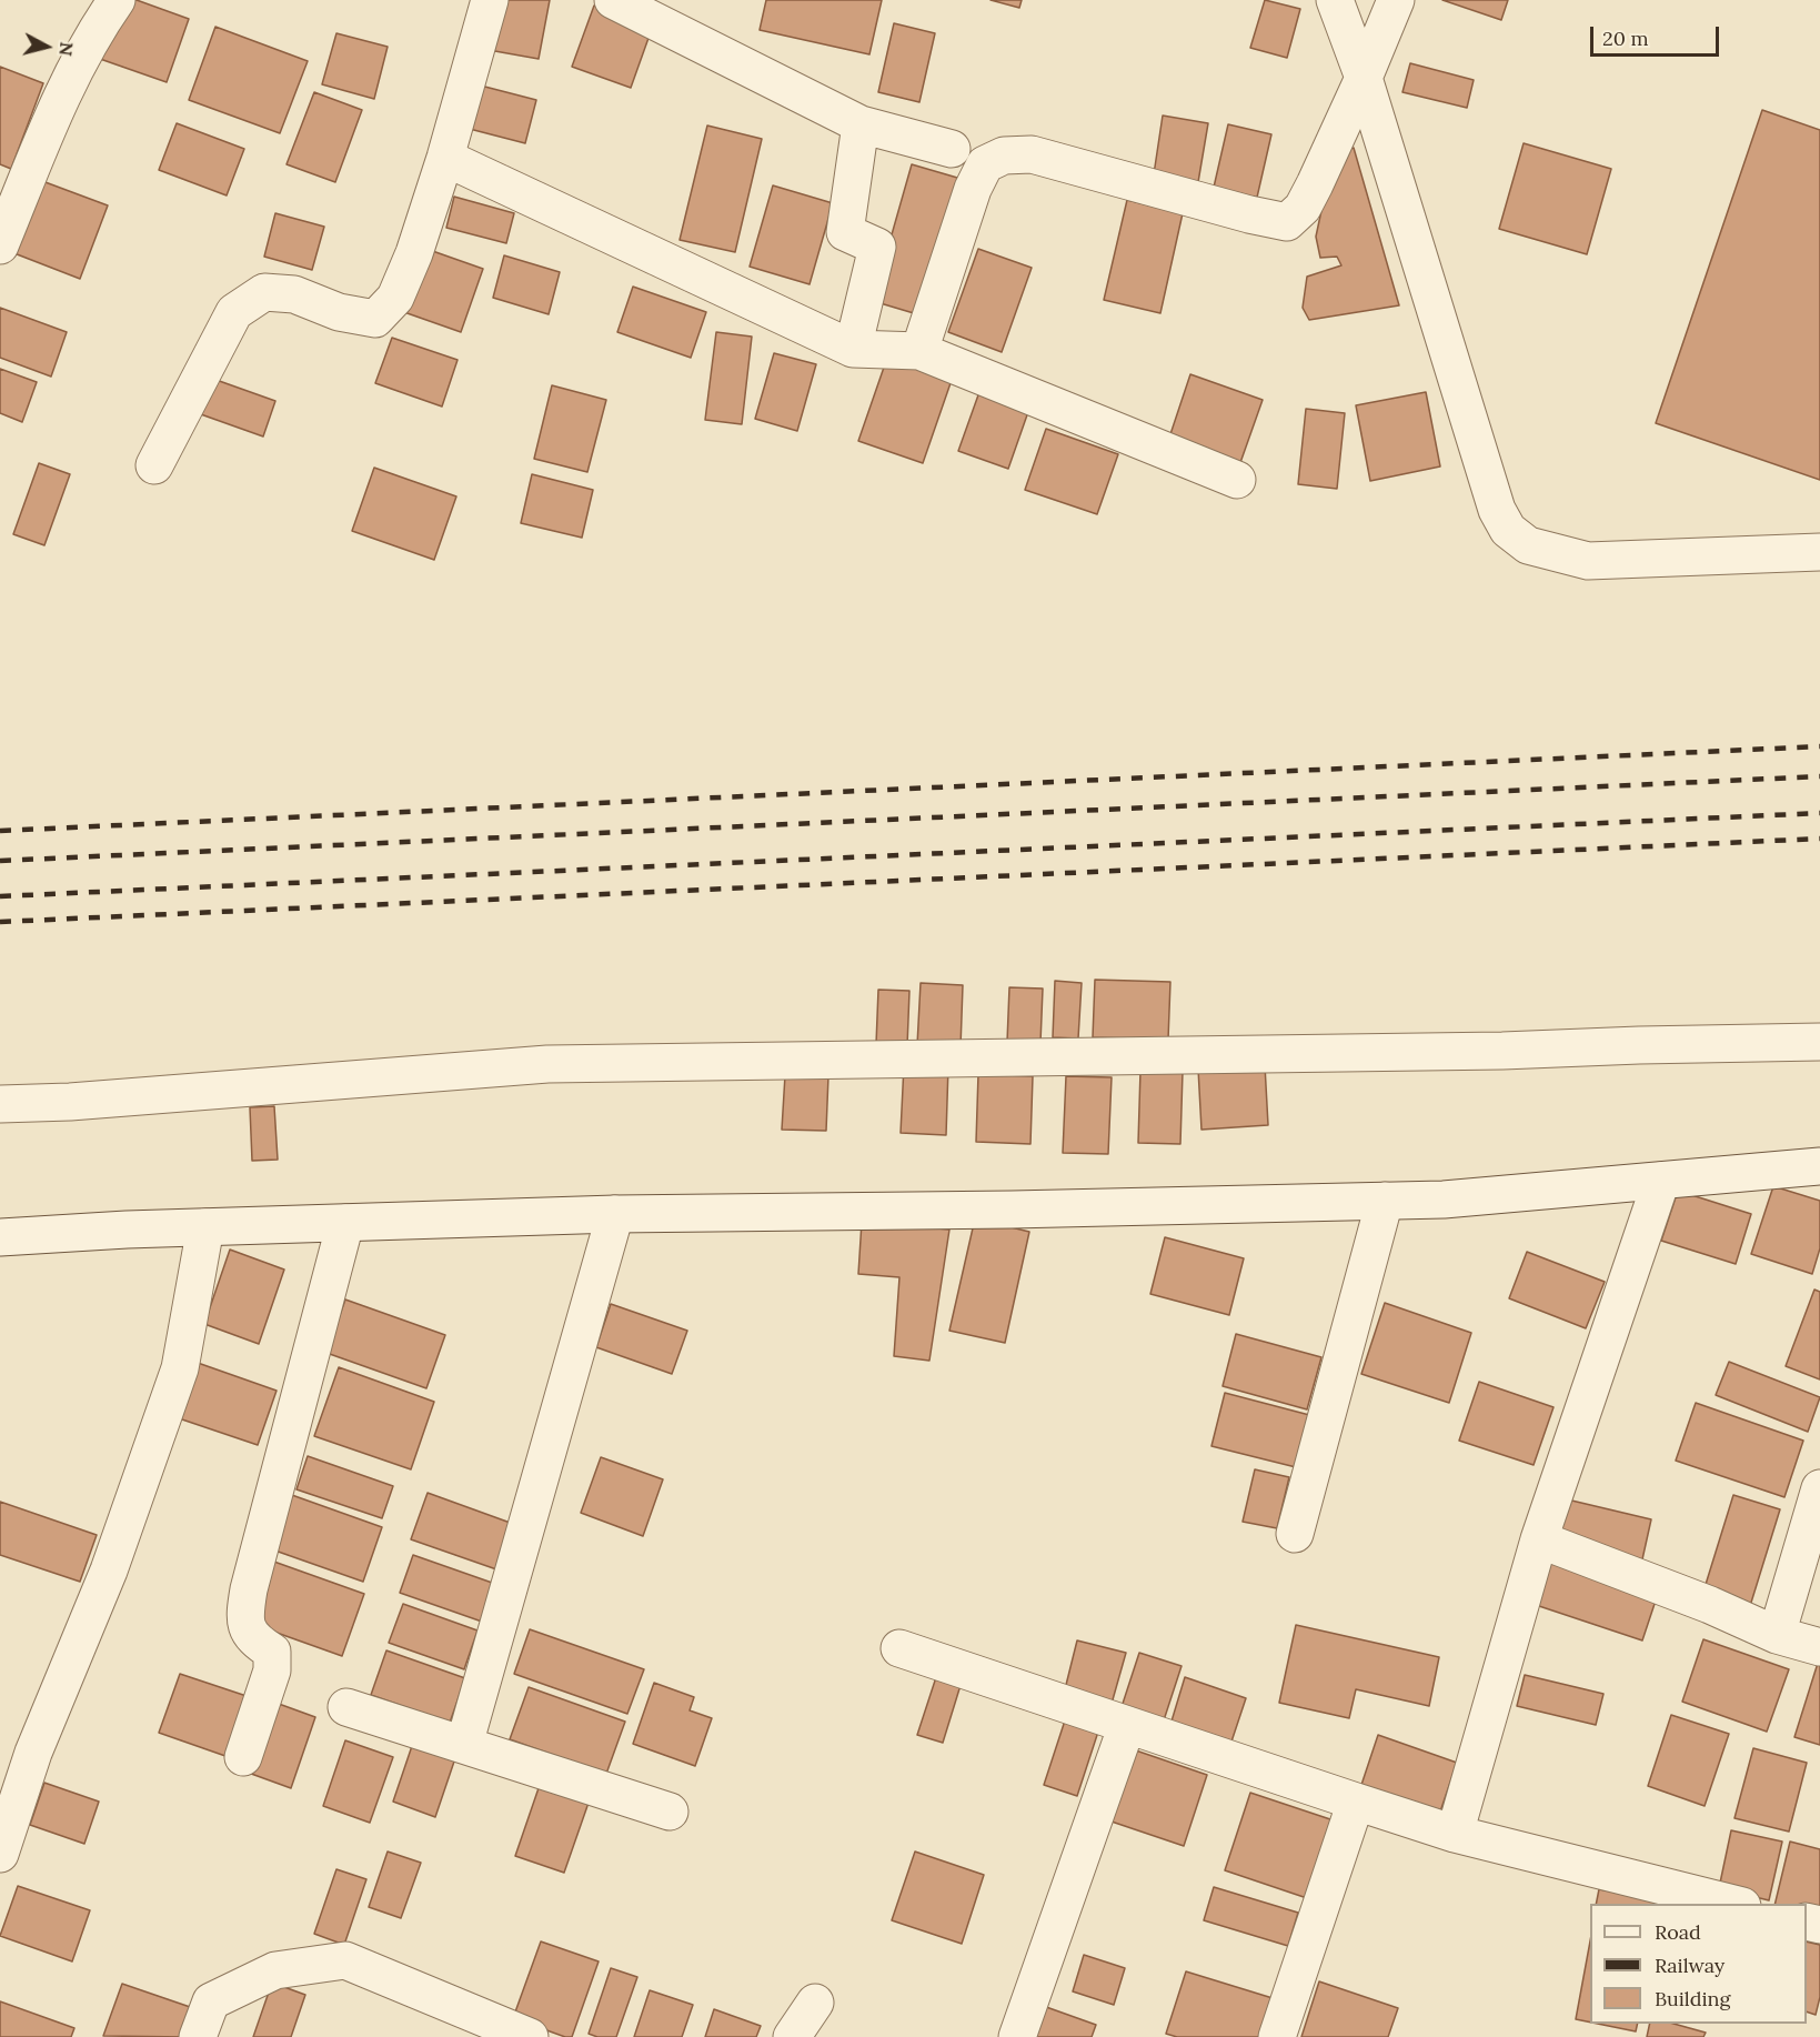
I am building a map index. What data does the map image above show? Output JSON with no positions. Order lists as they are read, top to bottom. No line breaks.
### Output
{"legend":["Road","Railway","Building"],"scale_bar":"20 m","north":"right"}
